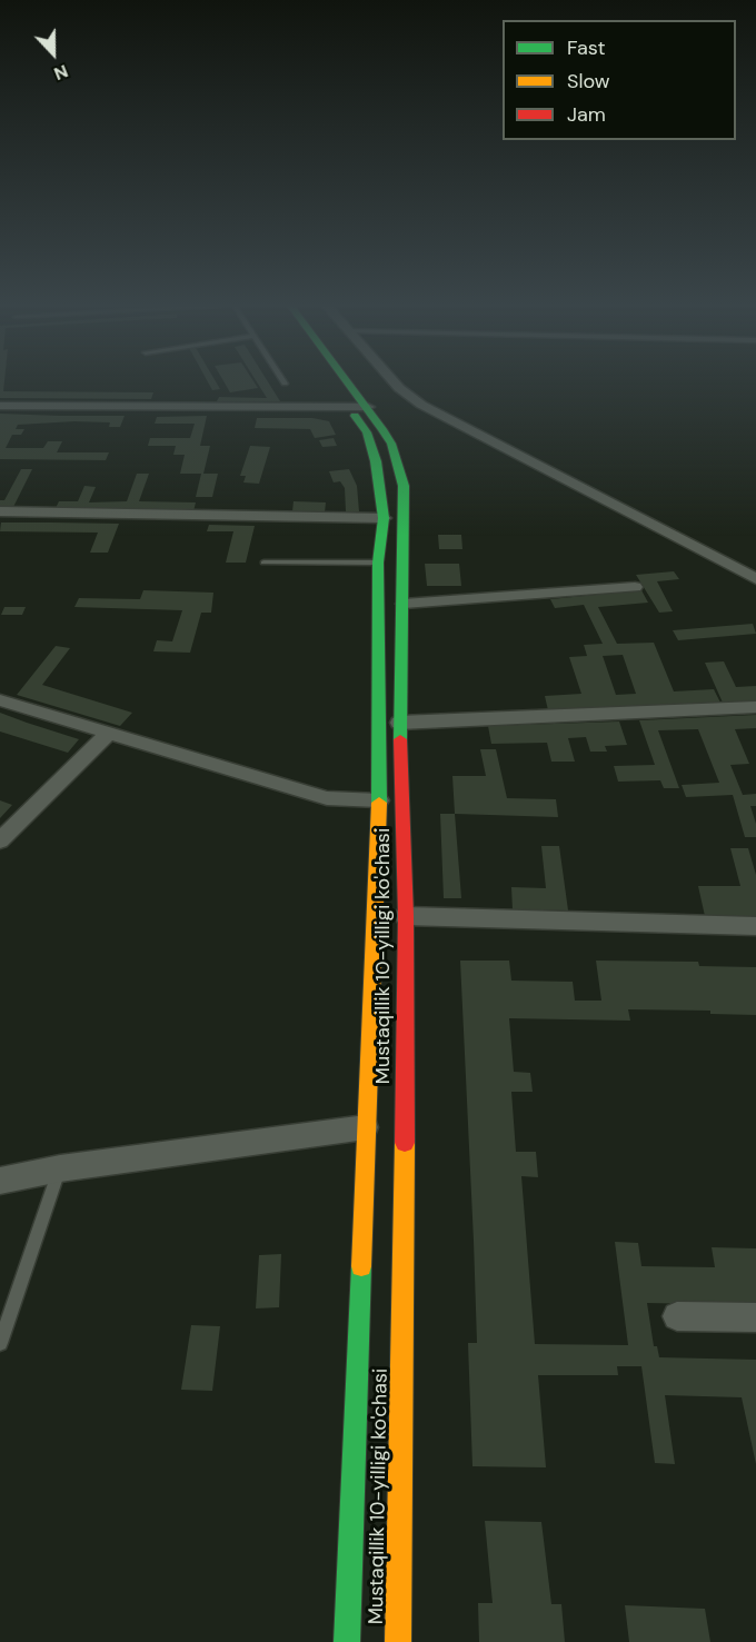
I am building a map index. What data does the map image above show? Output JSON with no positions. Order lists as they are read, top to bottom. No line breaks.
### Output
{"streets":{"main road":["Mustaqillik 10-yilligi ko'chasi"]},"legend":["Fast","Slow","Jam"],"north":"bottom"}
